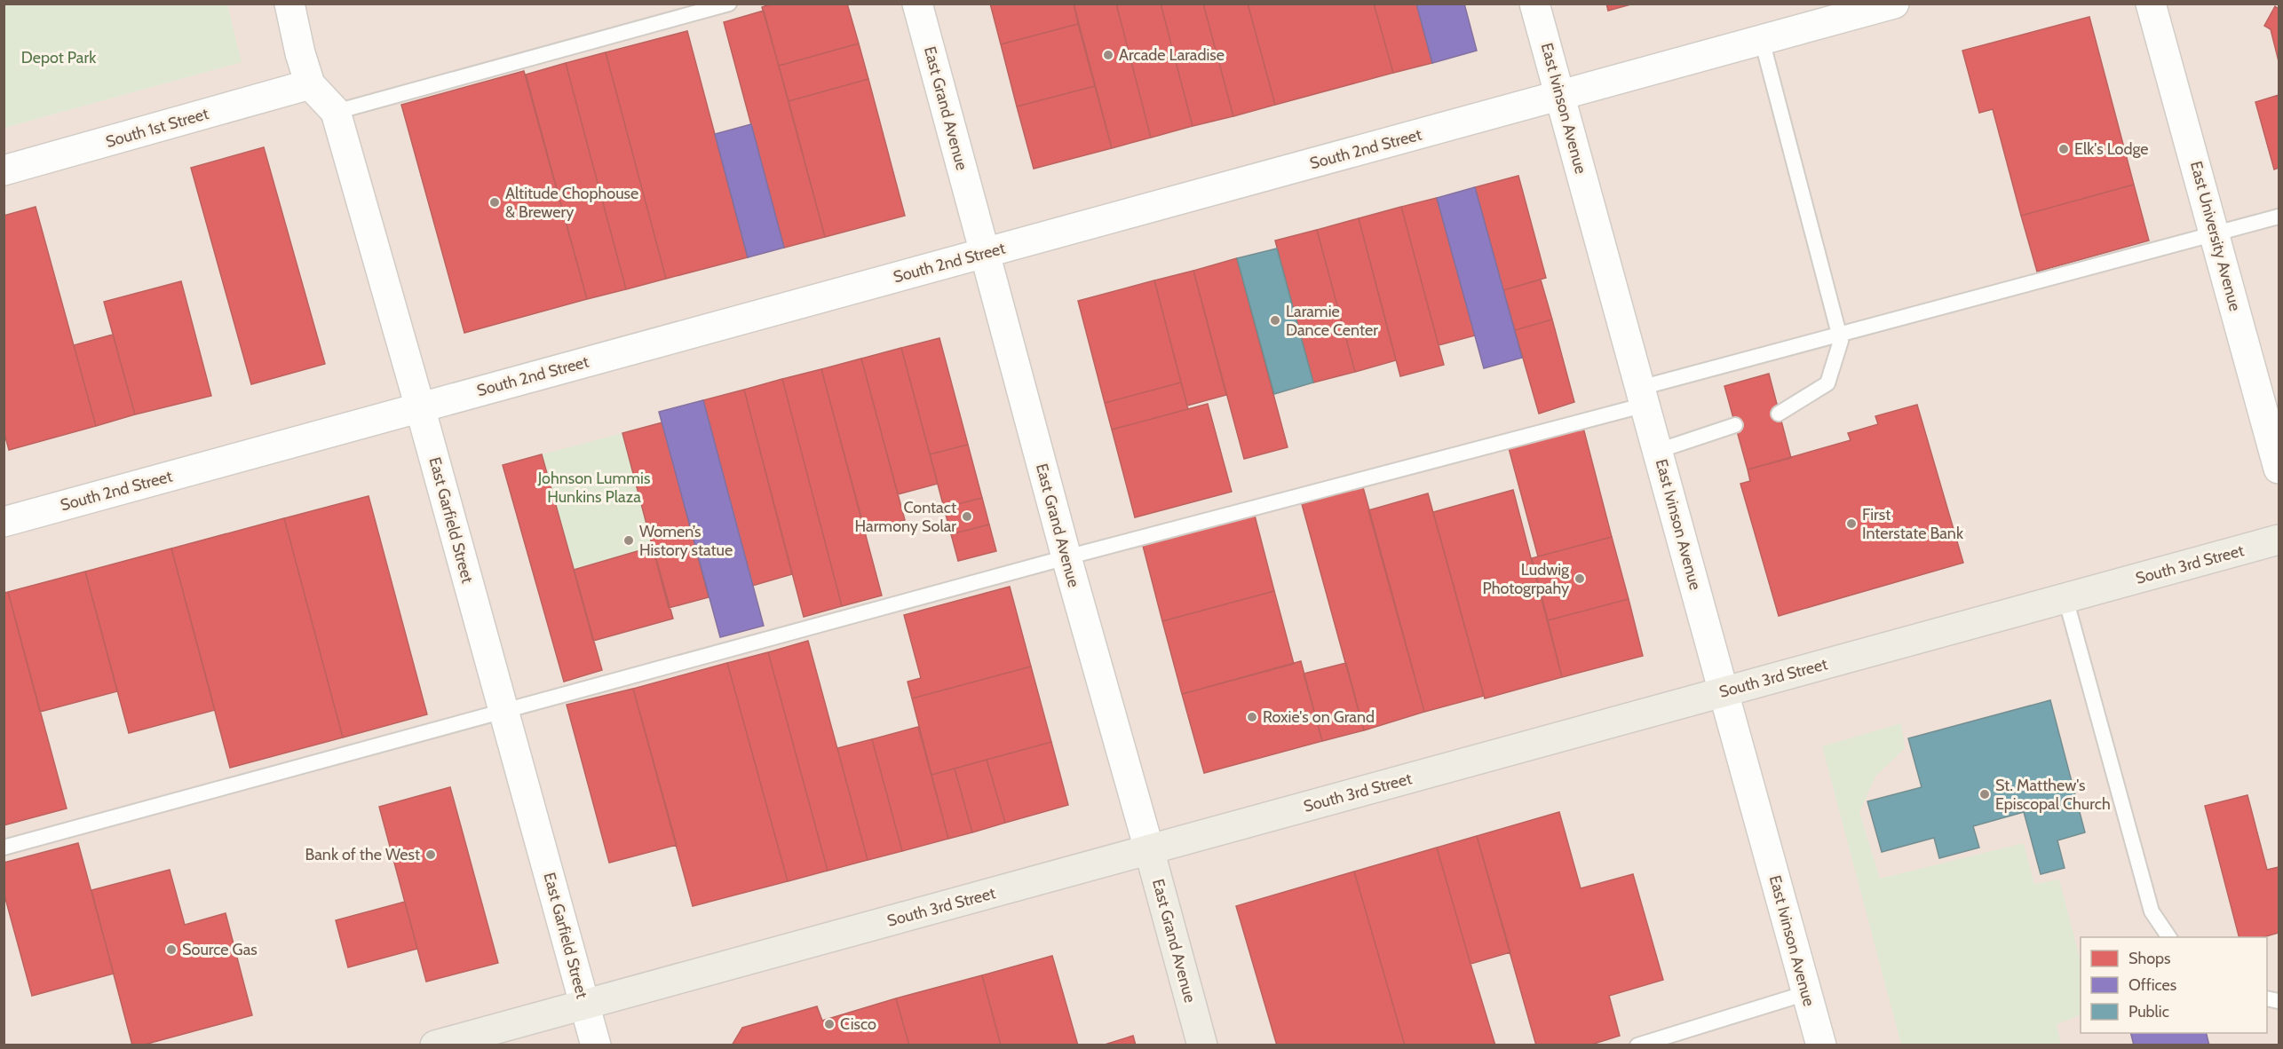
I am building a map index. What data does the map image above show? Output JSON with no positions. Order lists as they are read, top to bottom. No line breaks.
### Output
{"streets":{"main road":["East Grand Avenue","South 3rd Street"],"street":["East Ivinson Avenue","South 1st Street","South 2nd Street","East University Avenue","East Garfield Street"]},"crossings":[["East Grand Avenue","South 2nd Street"],["East Grand Avenue","South 3rd Street"],["East Ivinson Avenue","South 2nd Street"],["East Ivinson Avenue","South 3rd Street"],["South 1st Street","East Garfield Street"],["South 2nd Street","East Garfield Street"],["East Garfield Street","South 3rd Street"]],"parks":["Depot Park","Johnson Lummis Hunkins Plaza"],"places":["Arcade Laradise","Elk's Lodge","Altitude Chophouse & Brewery","Laramie Dance Center","Contact Harmony Solar","First Interstate Bank","Women’s History statue","Ludwig Photogrpahy","Roxie's on Grand","St. Matthew's Episcopal Church","Bank of the West","Source Gas","Cisco"],"legend":["Shops","Offices","Public"]}
